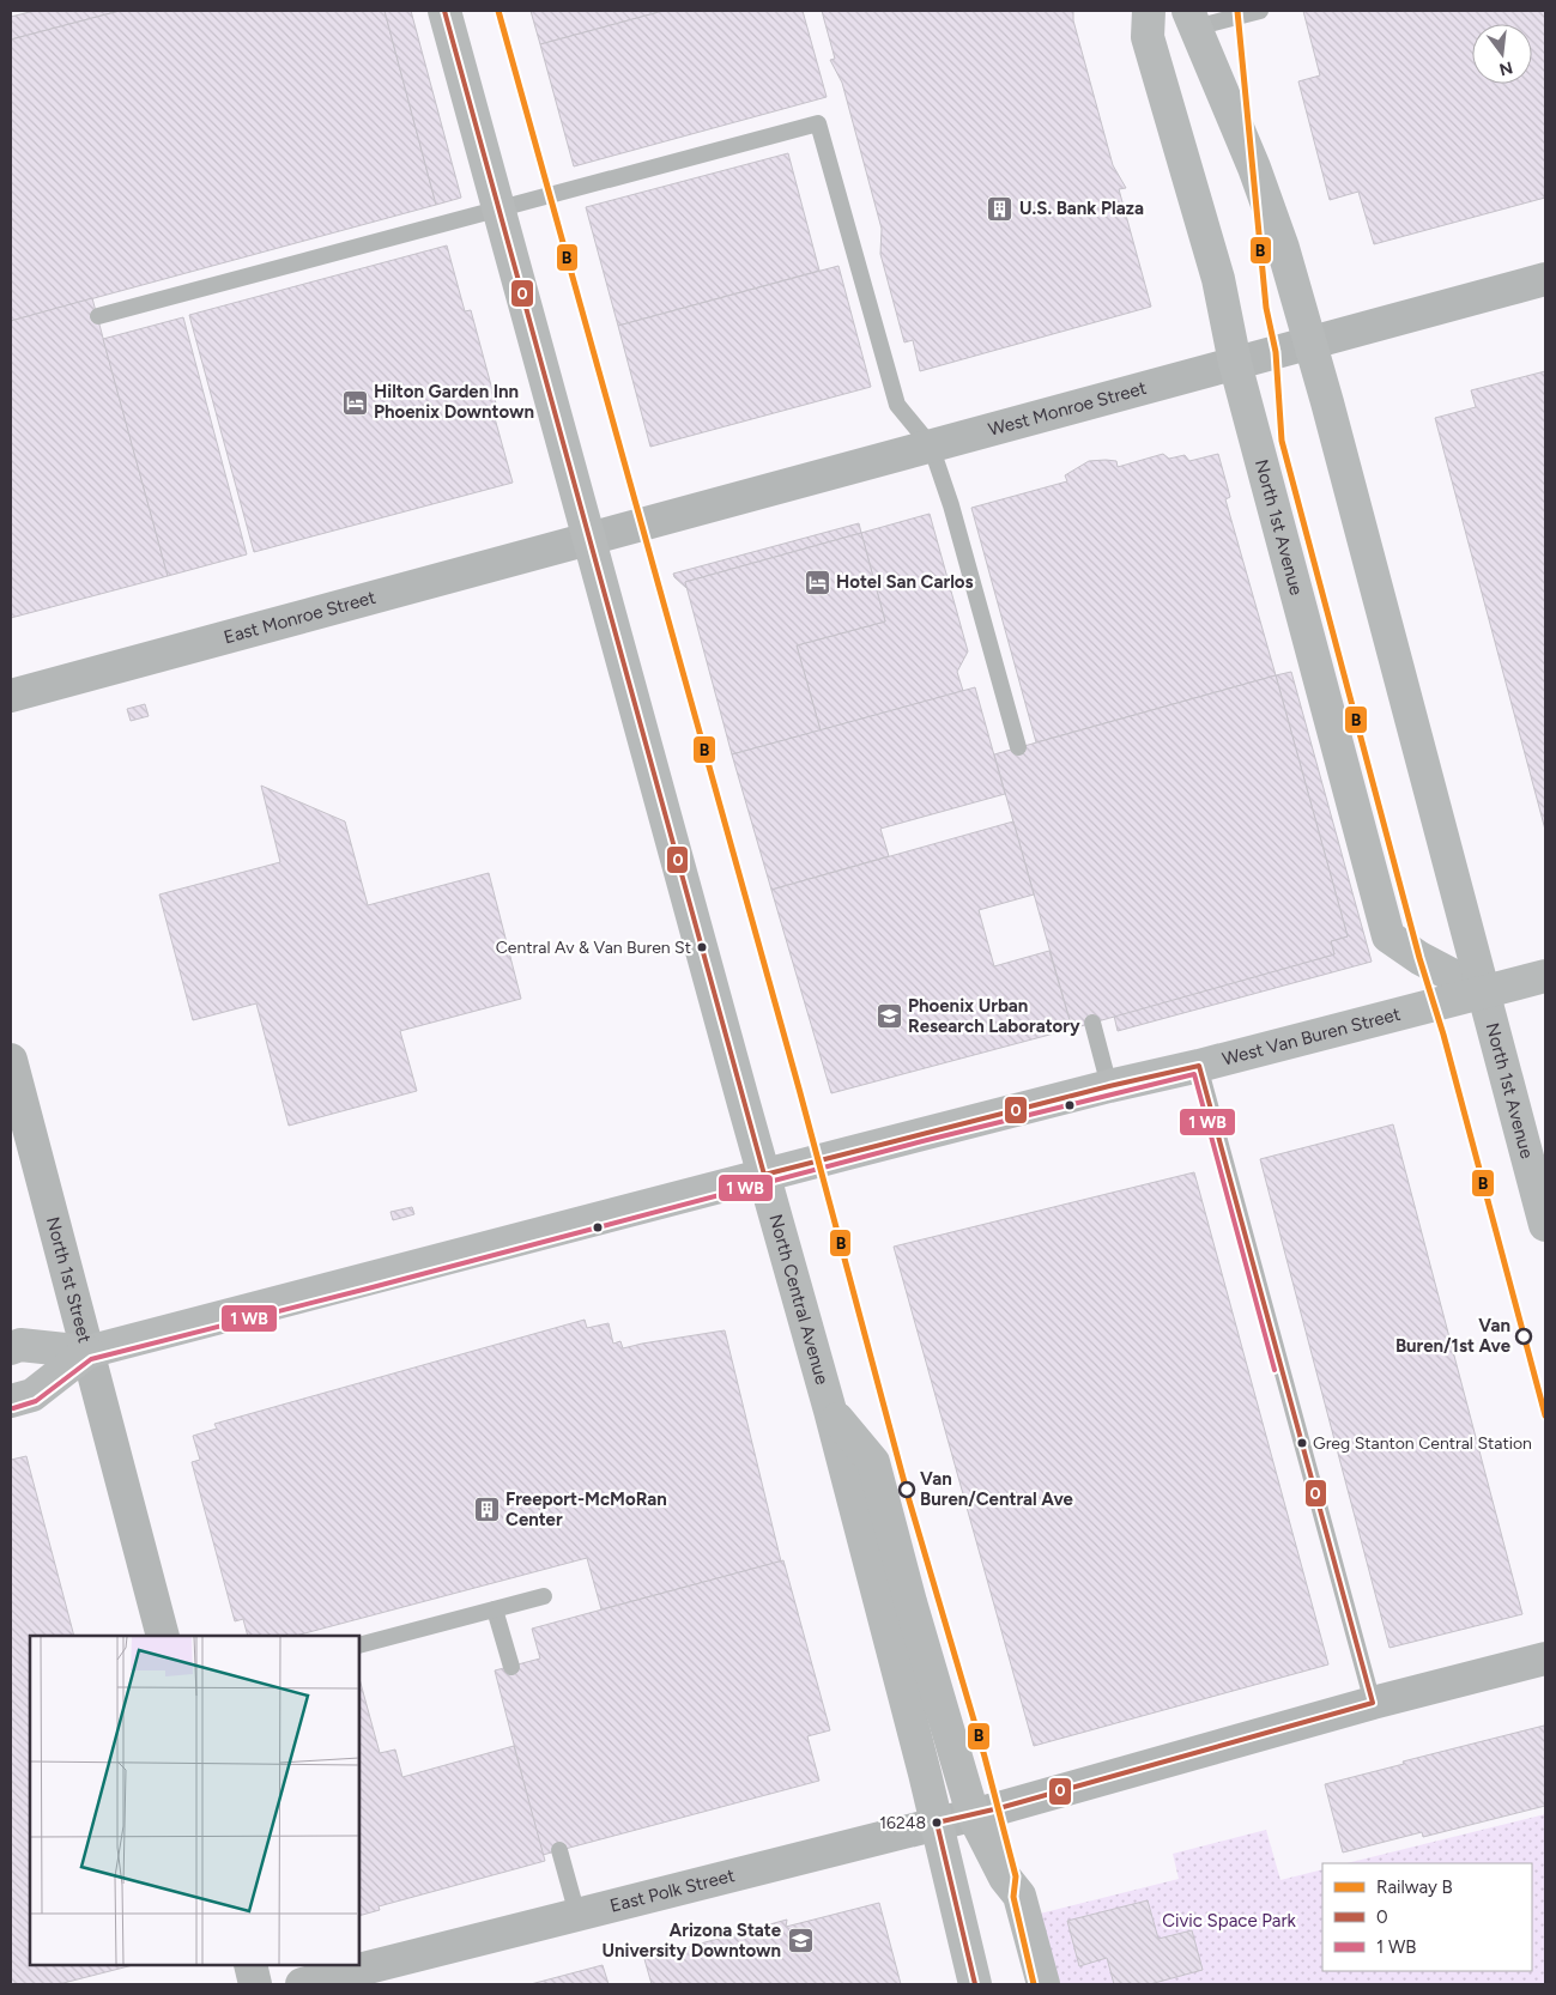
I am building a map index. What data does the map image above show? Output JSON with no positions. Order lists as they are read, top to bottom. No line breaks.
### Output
{"streets":{"main road":["North 1st Avenue","West Van Buren Street","North Central Avenue"],"street":["West Monroe Street","East Monroe Street","North 1st Street","East Polk Street"]},"crossings":[["West Monroe Street","North 1st Avenue"],["West Monroe Street","East Monroe Street"],["West Monroe Street","North Central Avenue"],["North 1st Avenue","West Van Buren Street"],["East Monroe Street","North Central Avenue"],["West Van Buren Street","North 1st Street"],["West Van Buren Street","North Central Avenue"],["North Central Avenue","East Polk Street"]],"parks":["Civic Space Park"],"places":{"building":["U.S. Bank Plaza","Freeport-McMoRan Center"],"hotel":["Hilton Garden Inn Phoenix Downtown","Hotel San Carlos"],"other":["Central Av & Van Buren St","Van Buren/1st Ave","Greg Stanton Central Station","Van Buren/Central Ave","16248"],"school or university":["Phoenix Urban Research Laboratory","Arizona State University Downtown"]},"lines":["rail line B","transit line 0"],"legend":["Railway B","0","1 WB"],"north":"bottom"}
